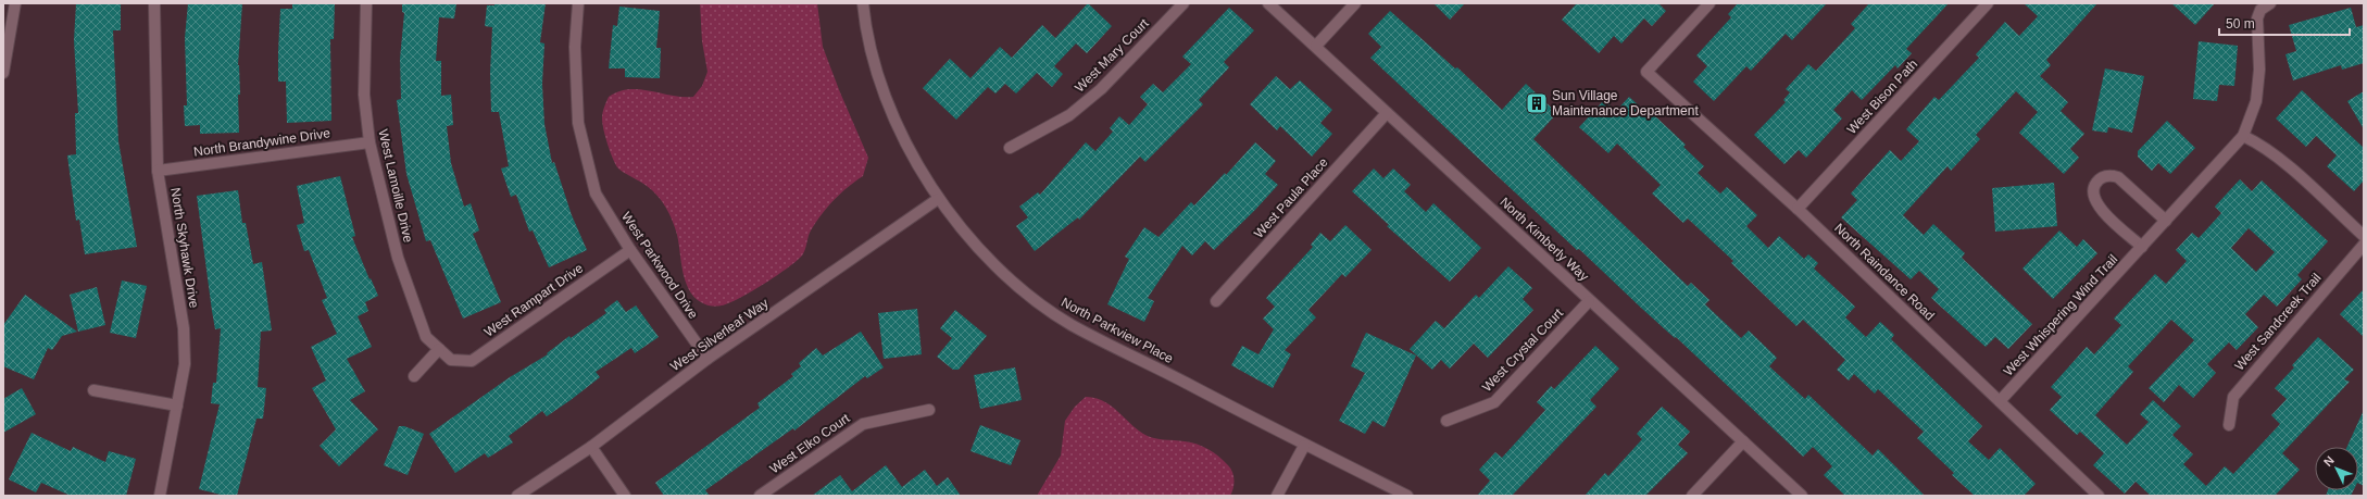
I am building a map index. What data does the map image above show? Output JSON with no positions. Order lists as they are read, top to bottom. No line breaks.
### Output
{"streets":{"street":["West Mary Court","West Bison Path","North Brandywine Drive","West Lamoille Drive","West Paula Place","North Kimberly Way","North Skyhawk Drive","West Parkwood Drive","North Raindance Road","West Rampart Drive","West Whispering Wind Trail","West Sandcreek Trail","North Parkview Place","West Silverleaf Way","West Crystal Court","West Elko Court"]},"crossings":[["West Bison Path","North Raindance Road"],["North Brandywine Drive","West Lamoille Drive"],["North Brandywine Drive","North Skyhawk Drive"],["West Lamoille Drive","West Rampart Drive"],["West Paula Place","North Kimberly Way"],["North Kimberly Way","West Crystal Court"],["West Parkwood Drive","West Rampart Drive"],["West Parkwood Drive","West Silverleaf Way"],["North Raindance Road","West Whispering Wind Trail"],["North Parkview Place","West Silverleaf Way"]],"places":{"building":["Sun Village Maintenance Department"]},"scale_bar":"50 m","north":"top left"}
